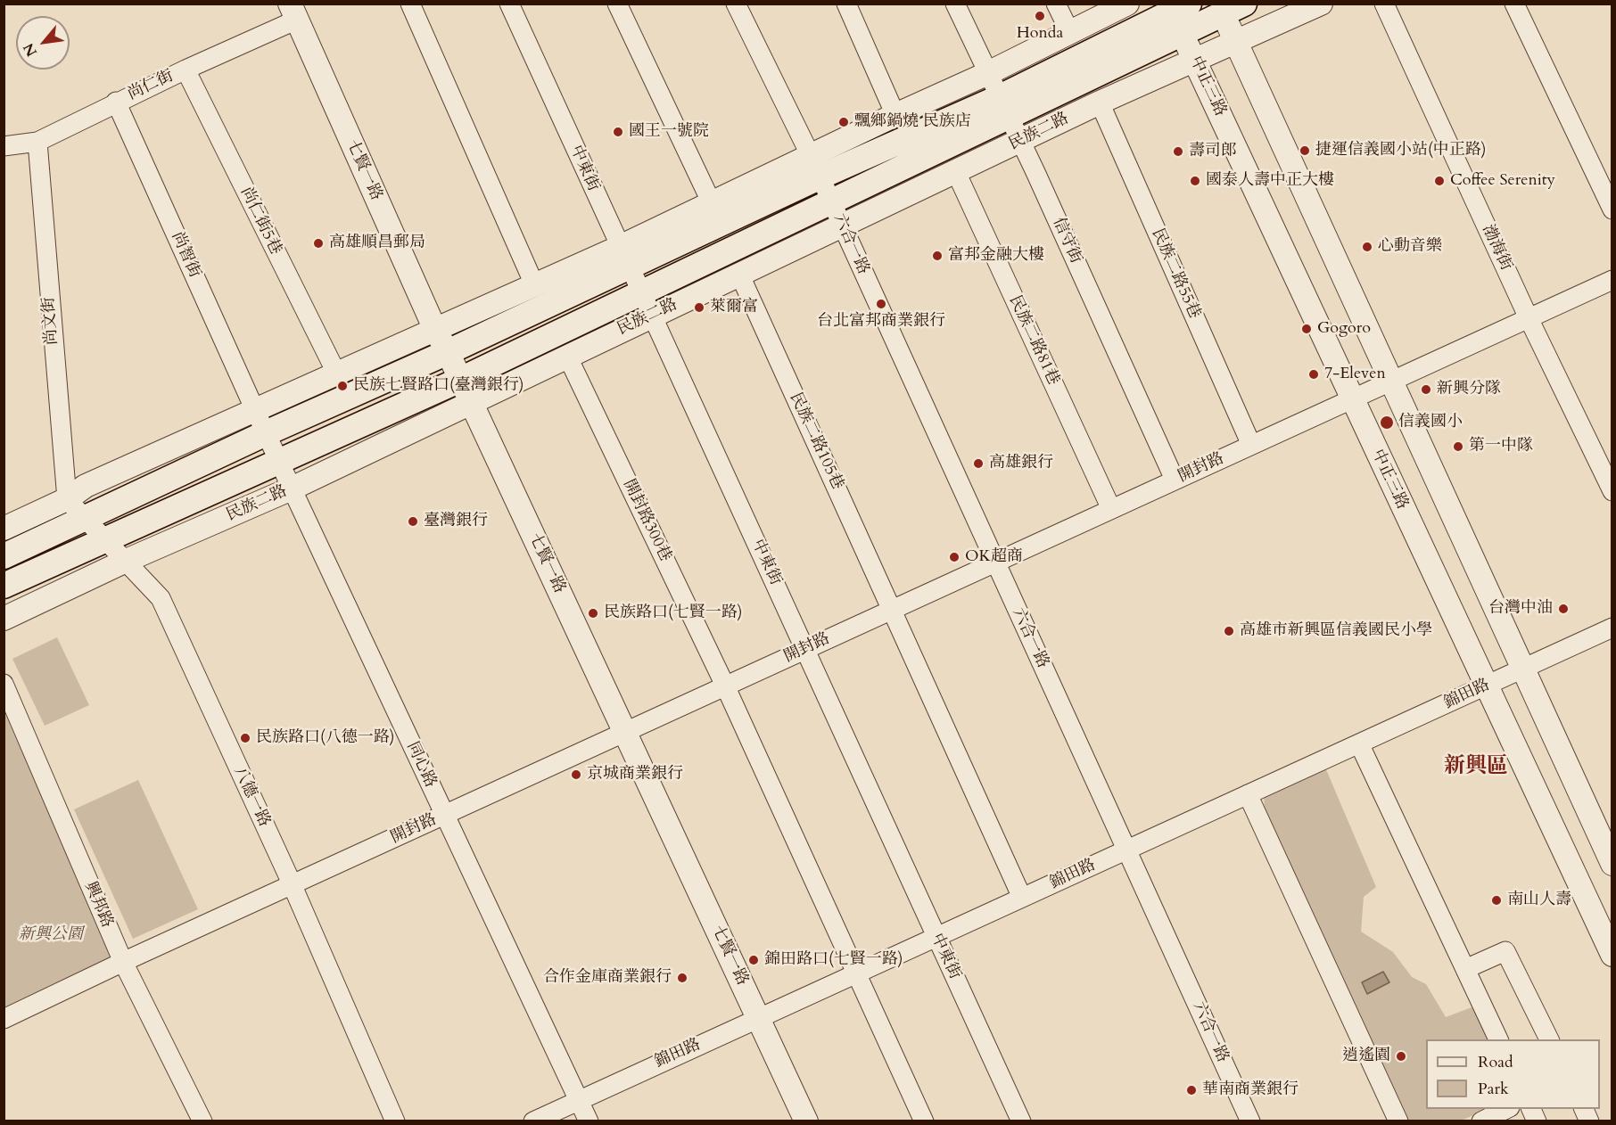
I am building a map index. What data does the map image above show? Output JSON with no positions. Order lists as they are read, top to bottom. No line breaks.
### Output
{"streets":{"main road":["民族二路"],"street":["尚仁街","中正三路","中東街","七賢一路","尚仁街5巷","信守街","六合一路","渤海街","尚智街","民族二路55巷","尚文街","民族二路81巷","民族二路105巷","開封路","開封路300巷","錦田路","同心路","八德一路","興邦路"]},"crossings":[["尚仁街","七賢一路"],["尚仁街","尚仁街5巷"],["尚仁街","尚智街"],["尚仁街","尚文街"],["中正三路","民族二路"],["中正三路","開封路"],["中正三路","錦田路"],["民族二路","中東街"],["民族二路","七賢一路"],["民族二路","尚仁街5巷"],["民族二路","信守街"],["民族二路","六合一路"],["民族二路","尚智街"],["民族二路","民族二路55巷"],["民族二路","尚文街"],["民族二路","民族二路81巷"],["民族二路","民族二路105巷"],["民族二路","開封路300巷"],["民族二路","同心路"],["民族二路","八德一路"],["中東街","開封路"],["中東街","錦田路"],["七賢一路","開封路"],["七賢一路","錦田路"],["信守街","開封路"],["六合一路","開封路"],["六合一路","錦田路"],["渤海街","開封路"],["尚智街","同心路"],["民族二路55巷","開封路"],["尚文街","八德一路"],["民族二路81巷","開封路"],["民族二路105巷","開封路"],["民族二路105巷","錦田路"],["開封路","開封路300巷"],["開封路","同心路"],["開封路","八德一路"],["開封路","興邦路"],["開封路300巷","錦田路"],["錦田路","同心路"]],"districts":["新興區"],"parks":["新興公園"],"places":["Honda","飄鄉鍋燒 民族店","國王一號院","捷運信義國小站(中正路)","壽司郎","國泰人壽中正大樓","Coffee Serenity","高雄順昌郵局","心動音樂","富邦金融大樓","台北富邦商業銀行","萊爾富","Gogoro","7-Eleven","民族七賢路口(臺灣銀行)","新興分隊","信義國小","第一中隊","高雄銀行","臺灣銀行","OK超商","台灣中油","民族路口(七賢一路)","高雄市新興區信義國民小學","民族路口(八德一路)","京城商業銀行","南山人壽","錦田路口(七賢一路)","合作金庫商業銀行","逍遙園","華南商業銀行"],"legend":["Road","Park"],"north":"bottom left"}
